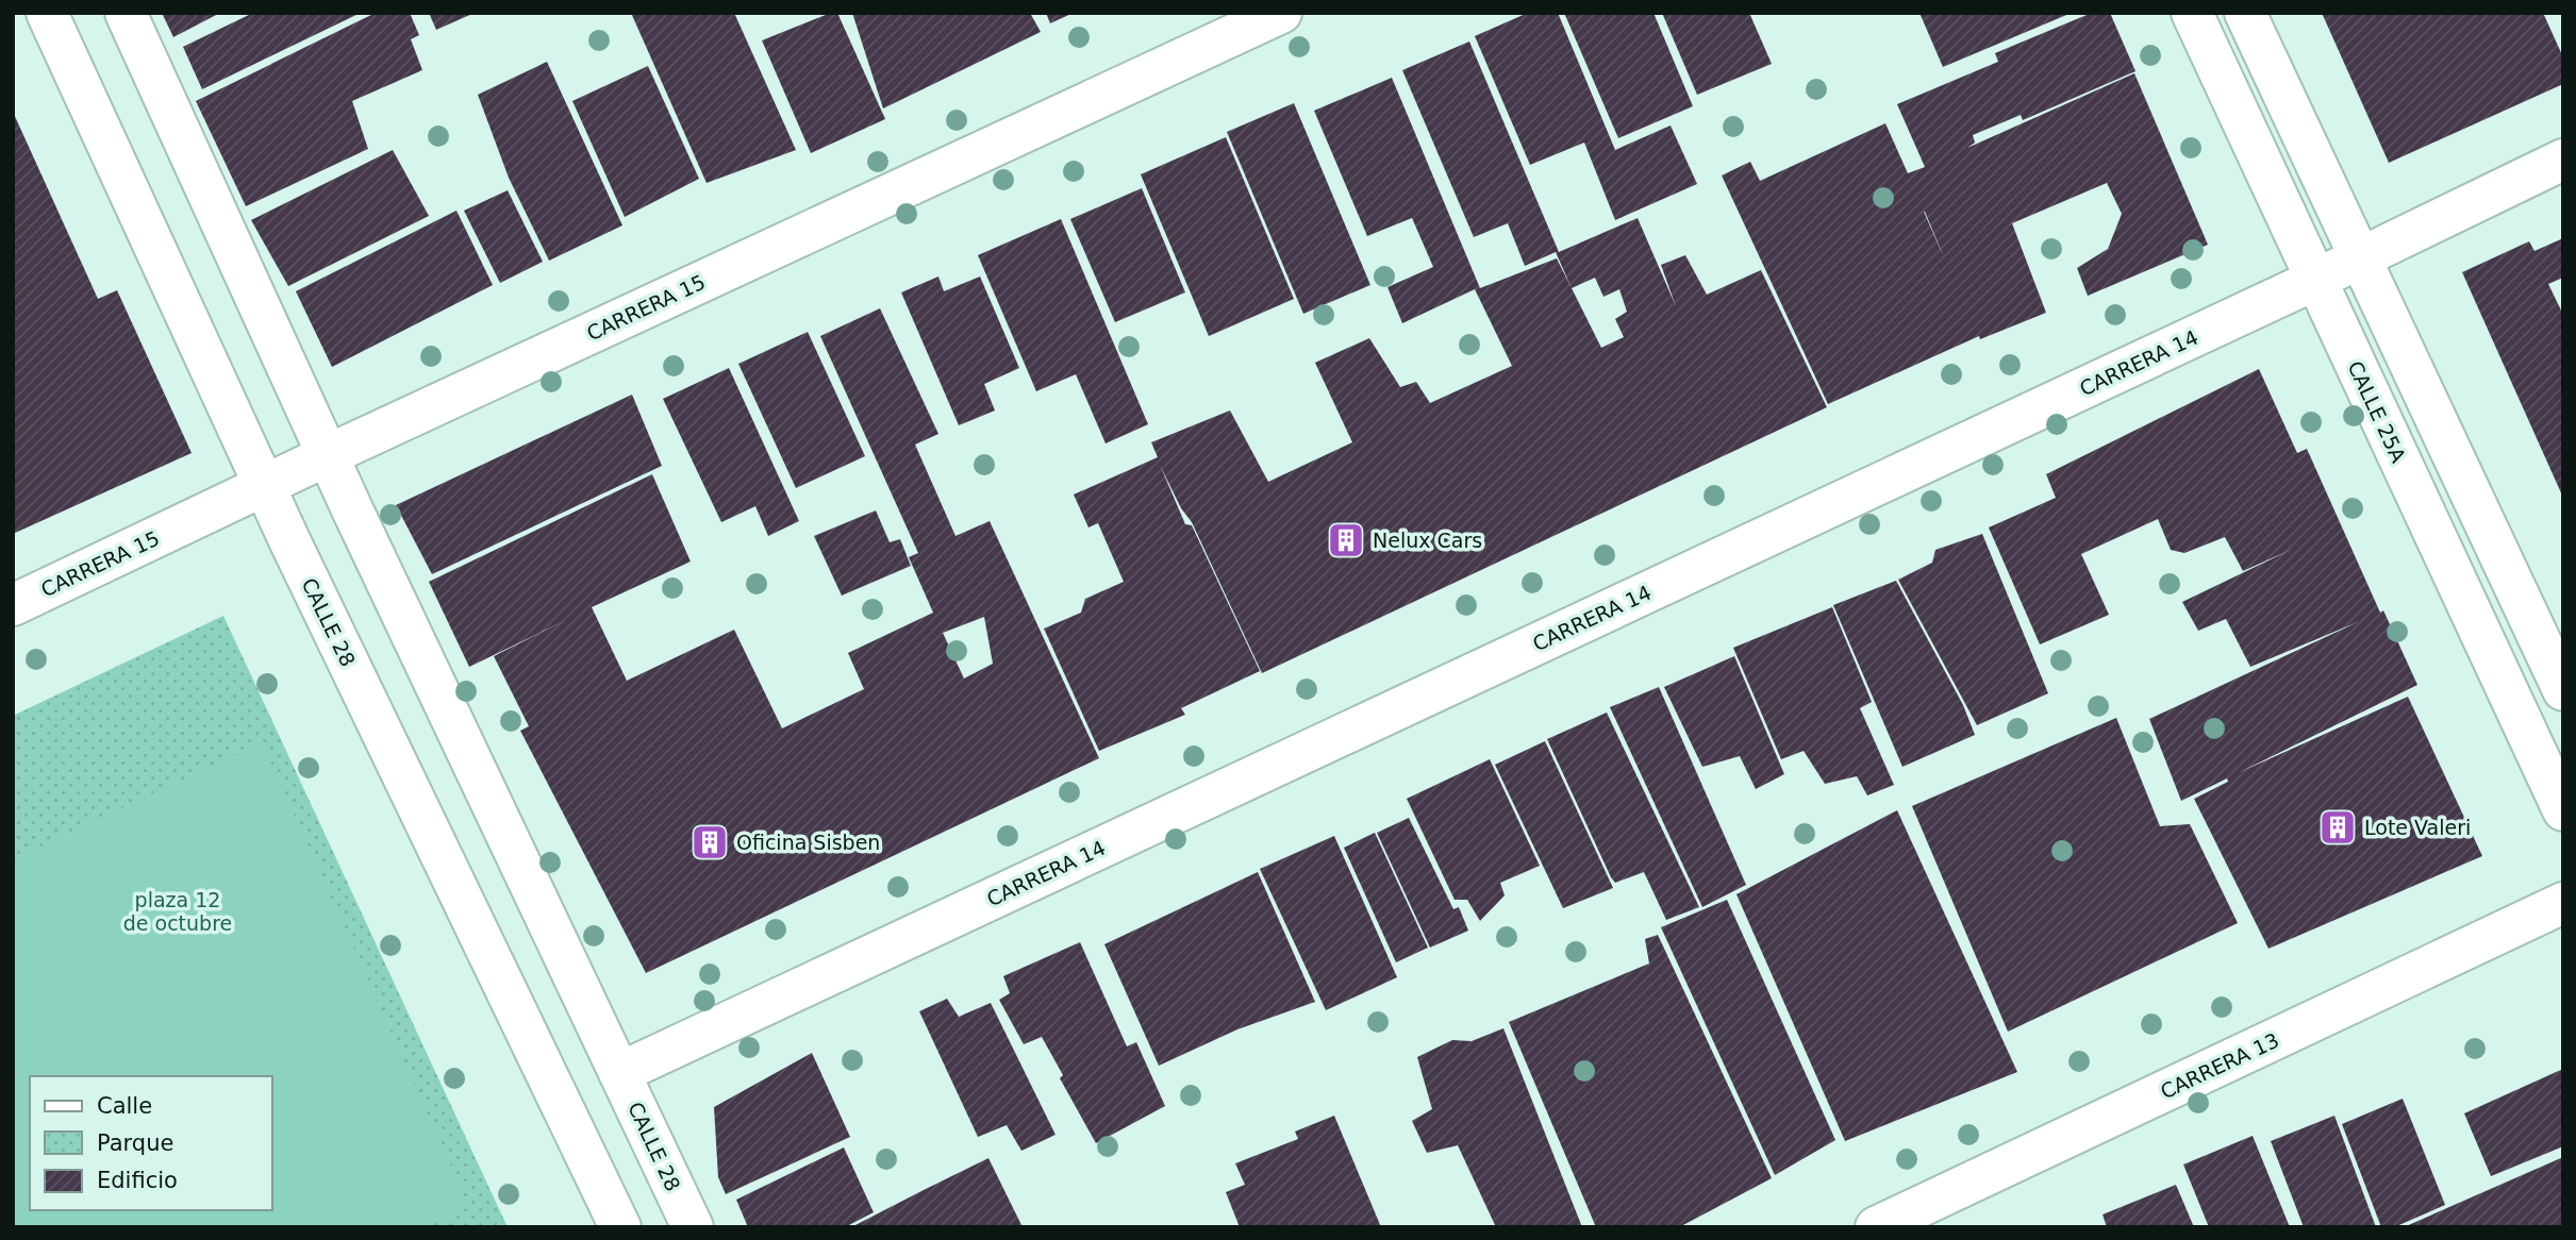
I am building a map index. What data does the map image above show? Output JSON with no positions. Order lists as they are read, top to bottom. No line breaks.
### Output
{"streets":{"street":["CARRERA 15","CARRERA 14","CALLE 25A","CALLE 28","CARRERA 13"]},"crossings":[["CARRERA 15","CALLE 28"],["CARRERA 14","CALLE 25A"],["CARRERA 14","CALLE 28"]],"parks":["plaza 12 de octubre"],"places":{"building":["Nelux Cars","Lote Valeri","Oficina Sisben"]},"legend":["Calle","Parque","Edificio"]}
